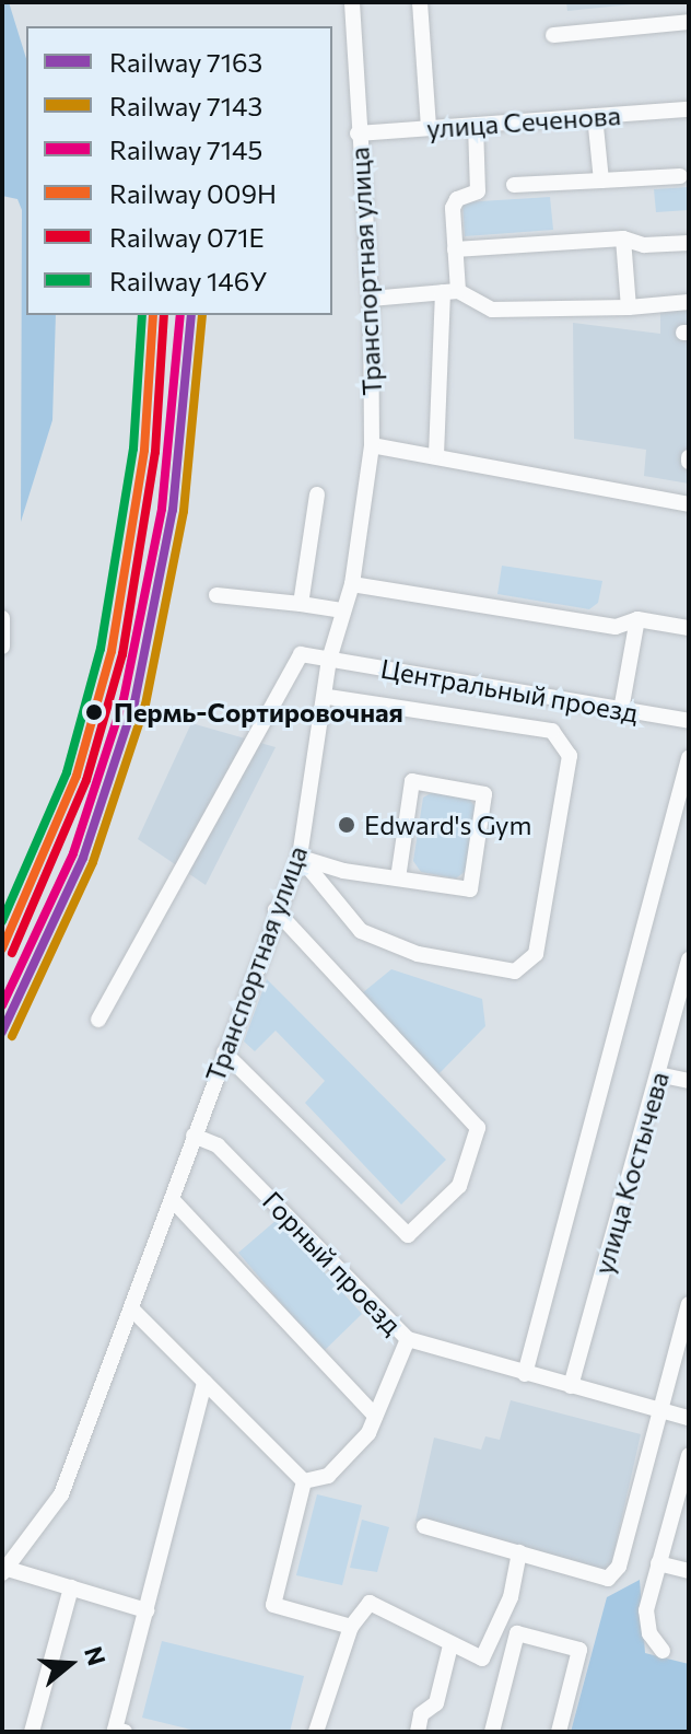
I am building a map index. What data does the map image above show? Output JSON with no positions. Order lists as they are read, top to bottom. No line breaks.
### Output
{"streets":{"street":["улица Сеченова","Транспортная улица","Центральный проезд","улица Костычева","Горный проезд"]},"crossings":[["улица Сеченова","Транспортная улица"],["Транспортная улица","Центральный проезд"],["Транспортная улица","Горный проезд"],["улица Костычева","Горный проезд"]],"places":["Пермь-Сортировочная","Edward's Gym"],"lines":["rail line 7163","rail line 7143","rail line 7145","rail line 009Н","rail line 071Е","rail line 146У"],"legend":["Railway 7163","Railway 7143","Railway 7145","Railway 009Н","Railway 071Е","Railway 146У"],"north":"right"}
